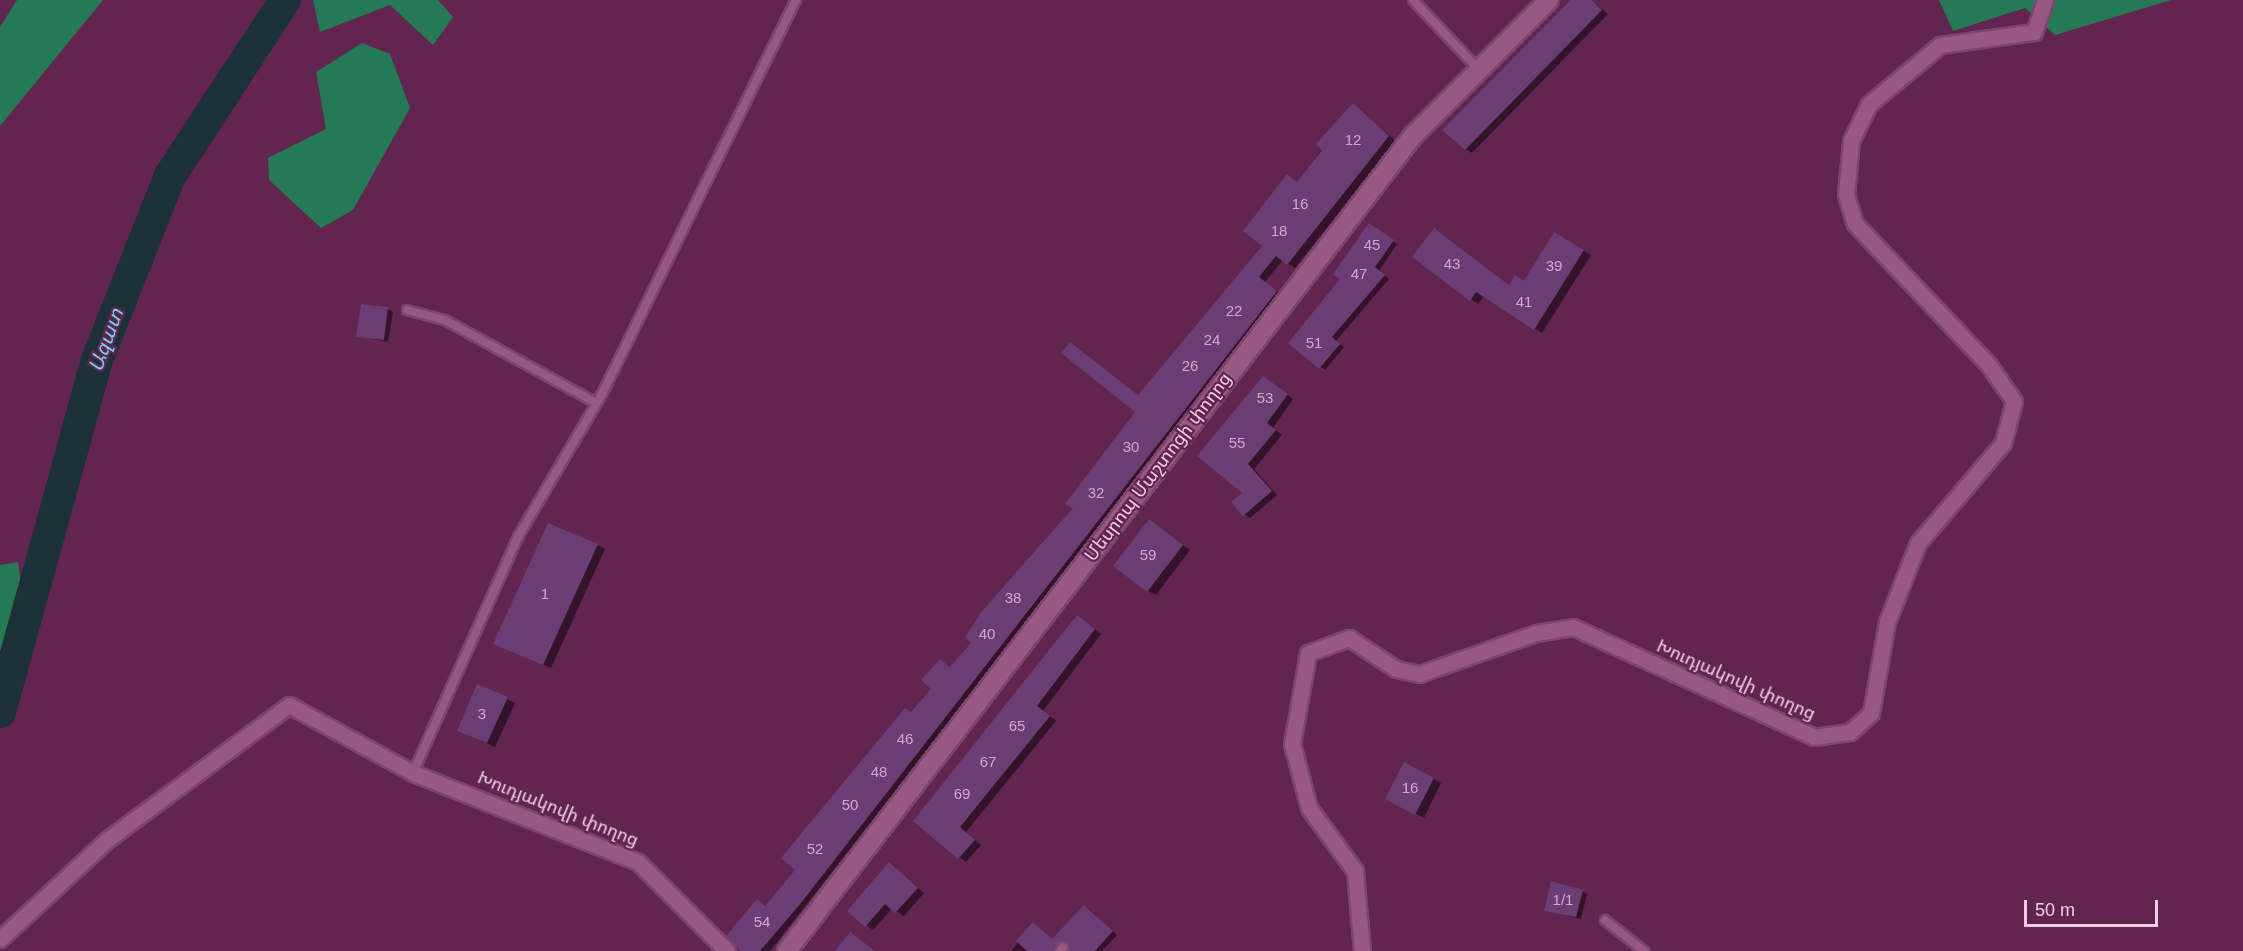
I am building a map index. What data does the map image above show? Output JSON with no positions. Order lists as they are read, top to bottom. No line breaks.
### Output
{"streets":{"street":["Մեսրոպ Մաշտոցի փողոց","Խուդյակովի փողոց"]},"water":["Ազատ"],"house_numbers":["12","16","18","45","43","39","47","41","22","24","51","26","53","55","30","32","59","1","38","40","3","65","46","67","48","16","69","50","52","1/1","54"],"scale_bar":"50 m"}
